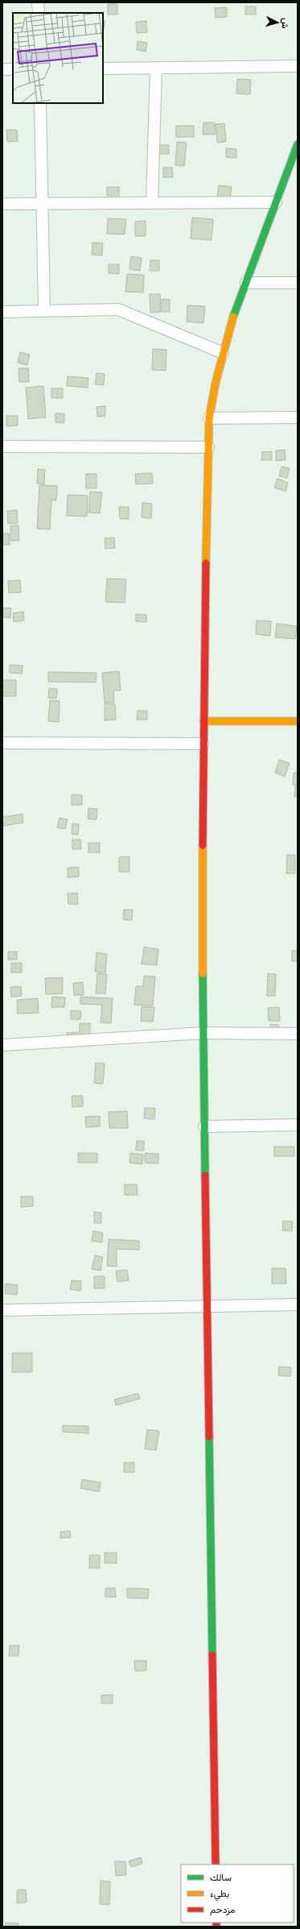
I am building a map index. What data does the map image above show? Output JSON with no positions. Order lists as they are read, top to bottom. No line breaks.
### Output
{"legend":["سالك","بطيء","مزدحم"],"north":"right"}
